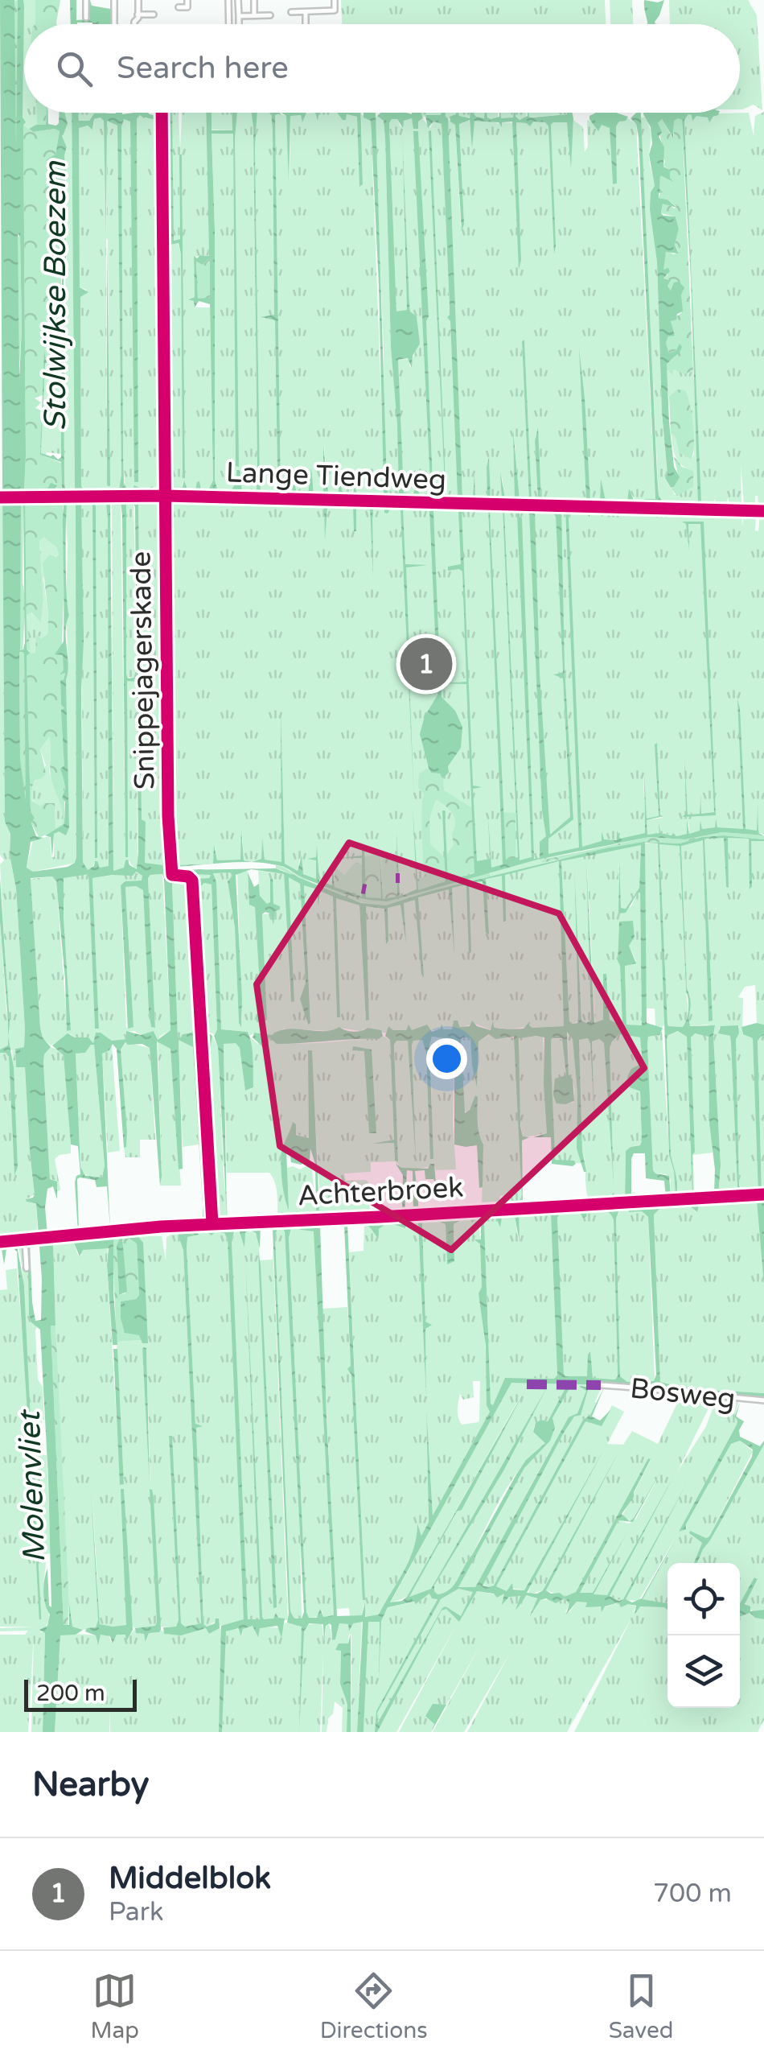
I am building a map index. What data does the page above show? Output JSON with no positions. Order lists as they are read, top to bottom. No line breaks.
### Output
{"streets":{"street":["Lange Tiendweg","Achterbroek","Bosweg"],"cycle path":["Snippejagerskade"]},"water":["Stolwijkse Boezem","Molenvliet"],"scale_bar":"200 m","page":{"search":"Search here","pins":"1","scale":"200 m","heading":"Nearby","list":[{"mark":"1","name":"Middelblok","note":"Park","value":"700 m"}],"nav":["Map","Directions","Saved"]}}
